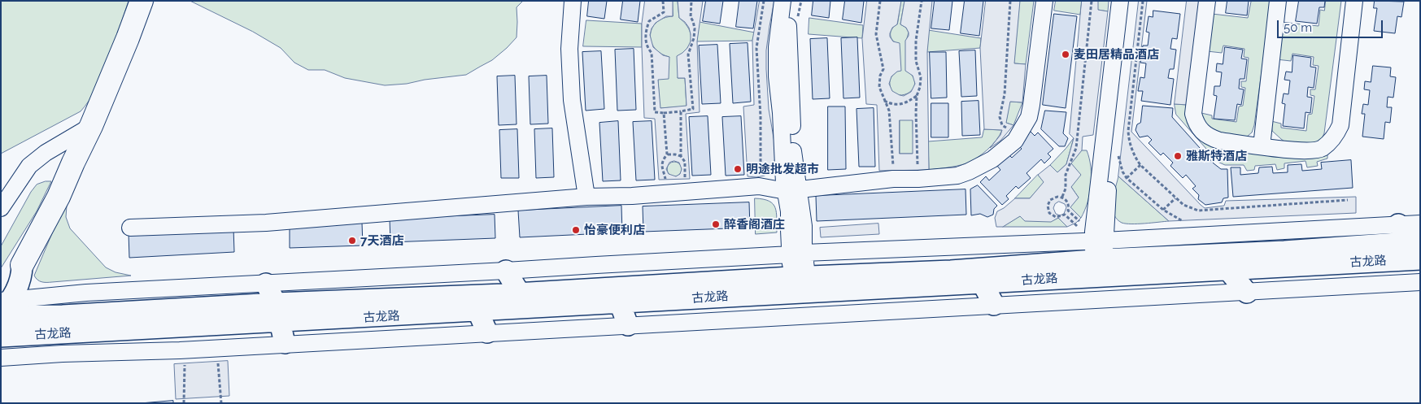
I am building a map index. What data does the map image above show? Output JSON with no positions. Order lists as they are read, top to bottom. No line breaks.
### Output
{"streets":{"main road":["古龙路"]},"places":["麦田居精品酒店","雅斯特酒店","明途批发超市","醉香阁酒庄","怡豪便利店","7天酒店"],"scale_bar":"50 m"}
